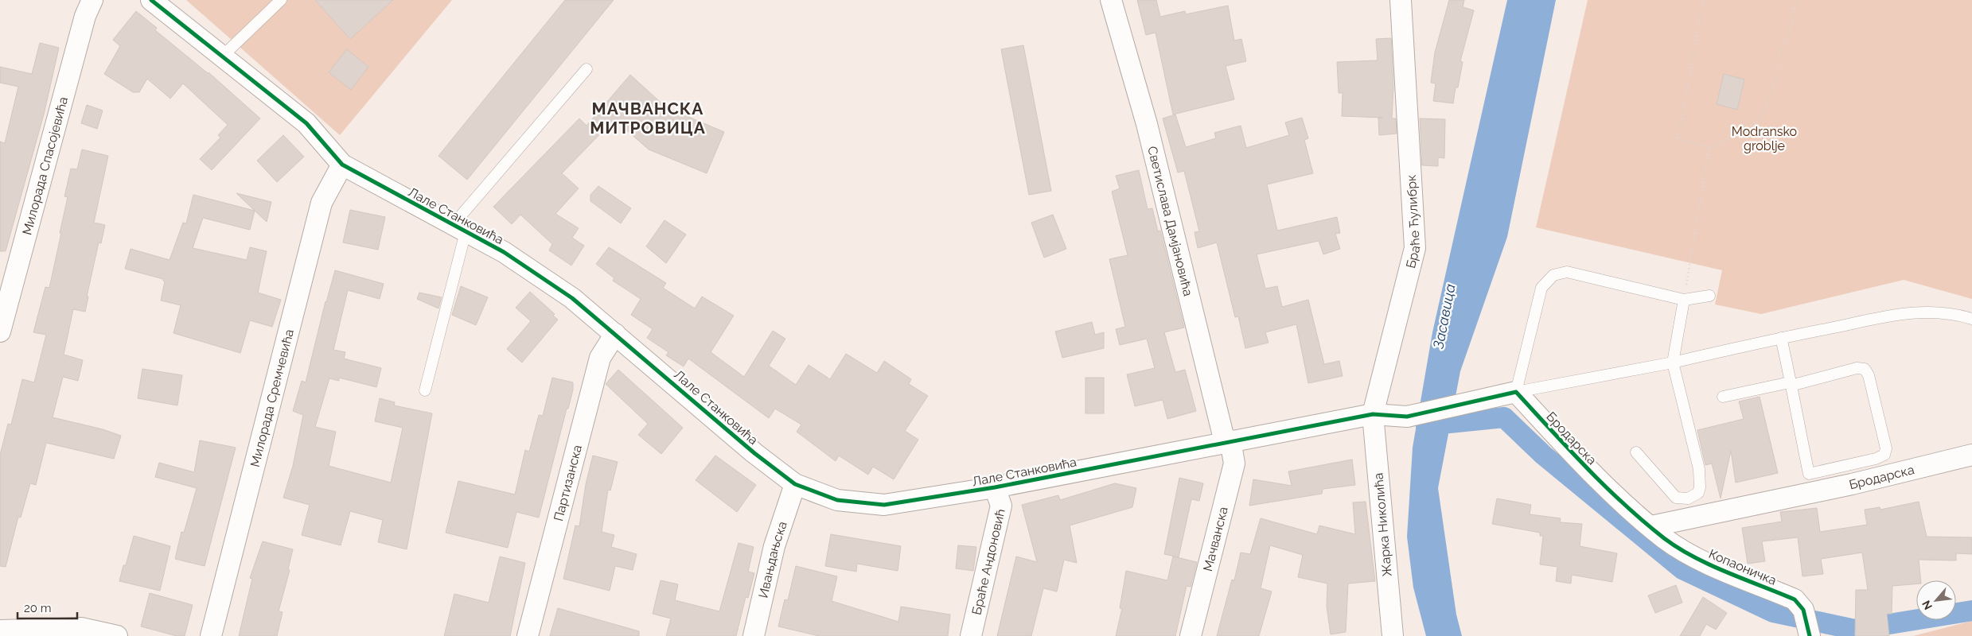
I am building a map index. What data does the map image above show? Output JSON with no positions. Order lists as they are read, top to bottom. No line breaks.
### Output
{"streets":{"street":["Милорада Спасојевића","Лале Станковића","Светислава Дамјановића","Браће Ћулибрк","Милорада Сремчевића","Бродарска","Партизанска","Жарка Николића","Мачванска","Ивањдањска","Браће Андоновић","Копаоничка"]},"crossings":[["Лале Станковића","Светислава Дамјановића"],["Лале Станковића","Браће Ћулибрк"],["Лале Станковића","Милорада Сремчевића"],["Лале Станковића","Бродарска"],["Лале Станковића","Партизанска"],["Лале Станковића","Жарка Николића"],["Лале Станковића","Мачванска"],["Лале Станковића","Ивањдањска"],["Лале Станковића","Браће Андоновић"],["Светислава Дамјановића","Мачванска"],["Браће Ћулибрк","Жарка Николића"],["Бродарска","Копаоничка"]],"districts":["МАЧВАНСКА МИТРОВИЦА"],"water":["Засавица"],"parks":["Modransko groblje"],"scale_bar":"20 m","north":"bottom left"}
